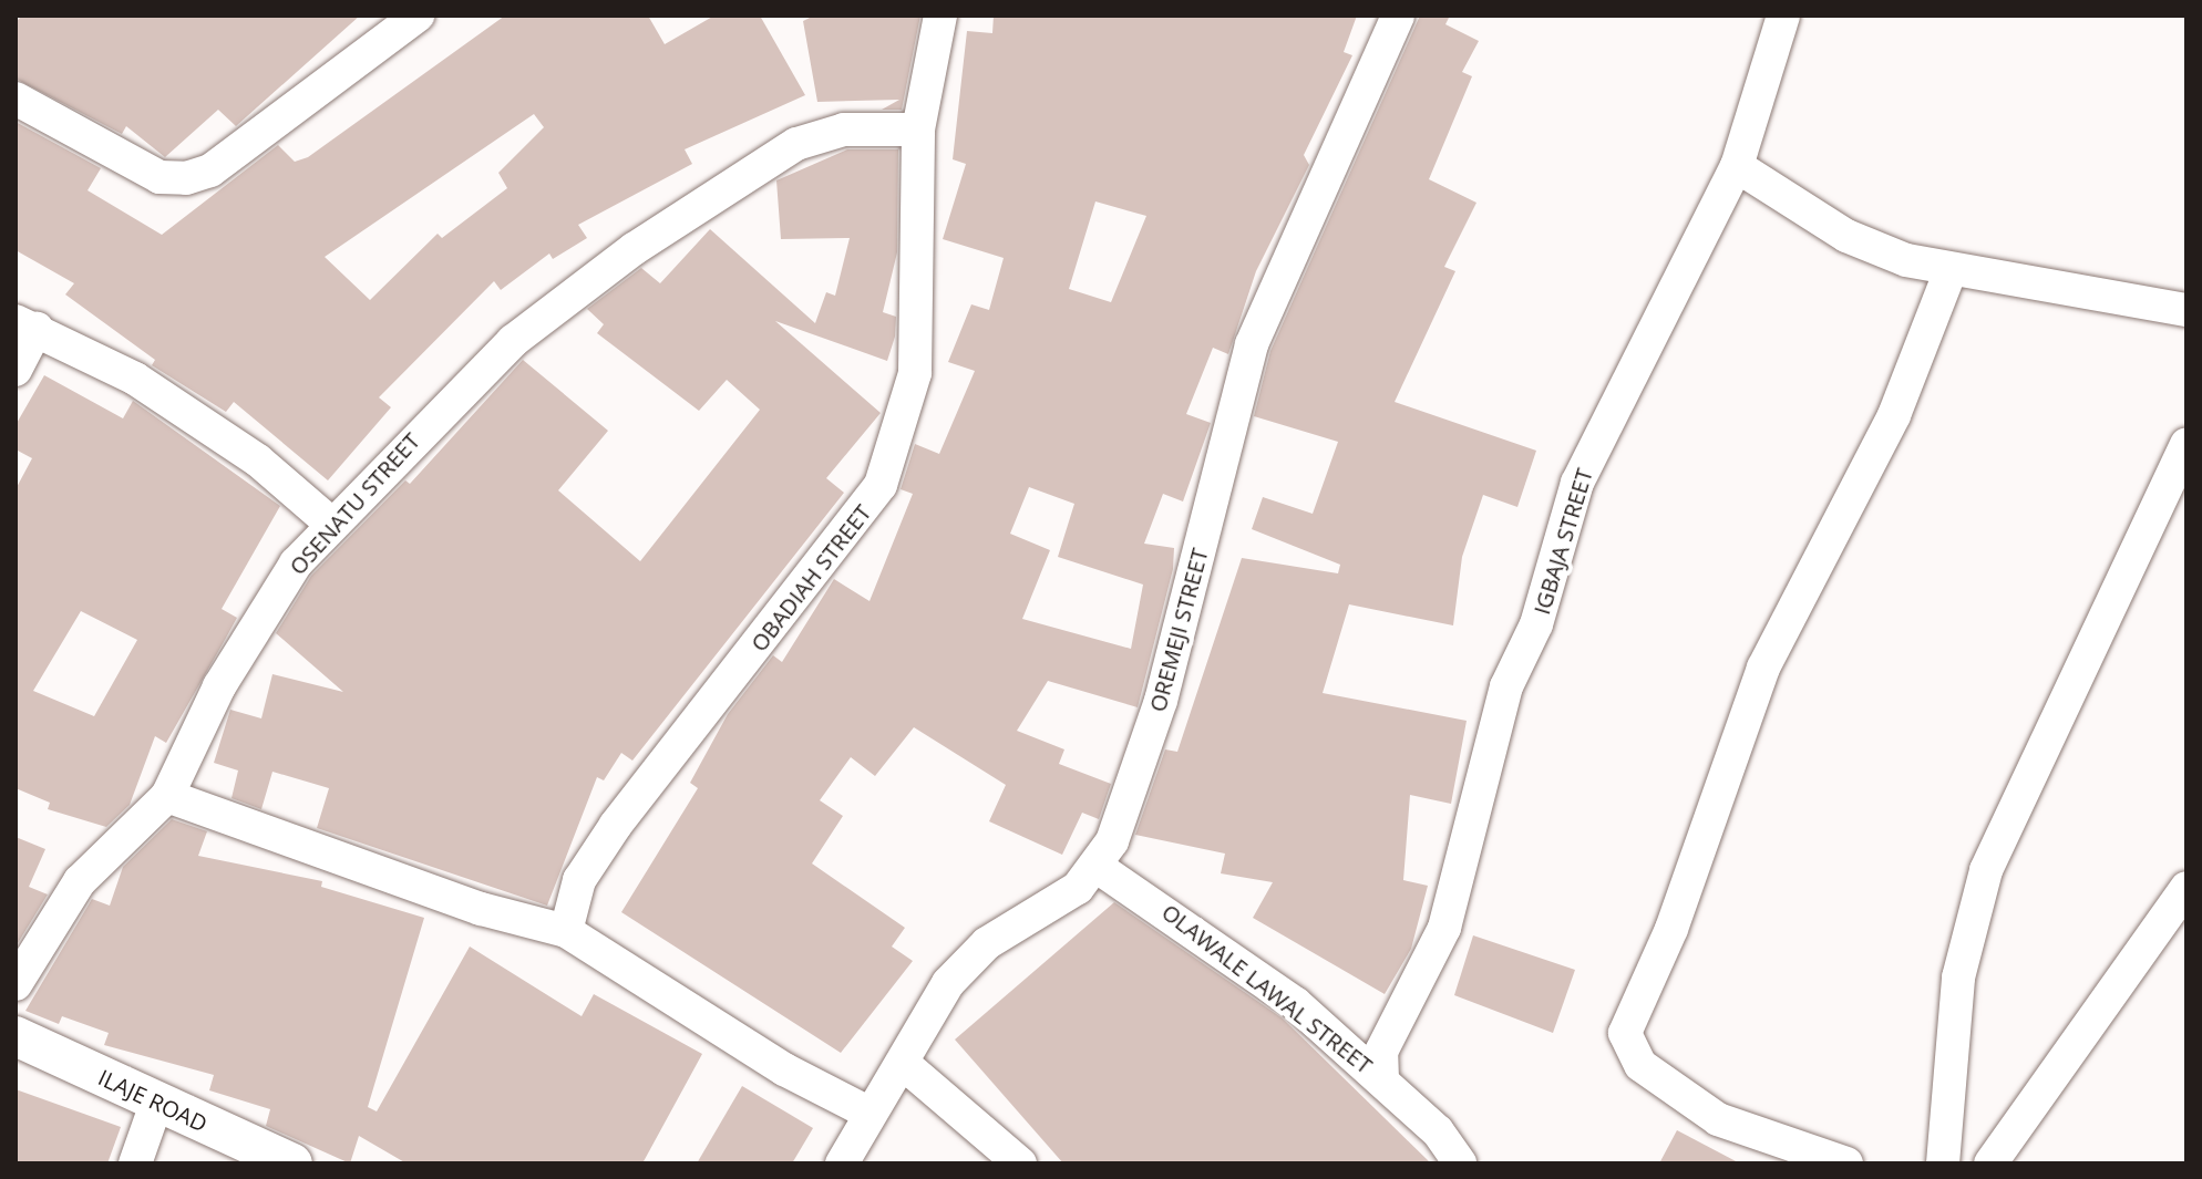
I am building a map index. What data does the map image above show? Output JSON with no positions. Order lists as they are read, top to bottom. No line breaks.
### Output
{"streets":{"street":["OSENATU STREET","IGBAJA STREET","OBADIAH STREET","OREMEJI STREET","OLAWALE LAWAL STREET","ILAJE ROAD"]},"crossings":[["OSENATU STREET","OBADIAH STREET"],["IGBAJA STREET","OLAWALE LAWAL STREET"],["OREMEJI STREET","OLAWALE LAWAL STREET"]]}
